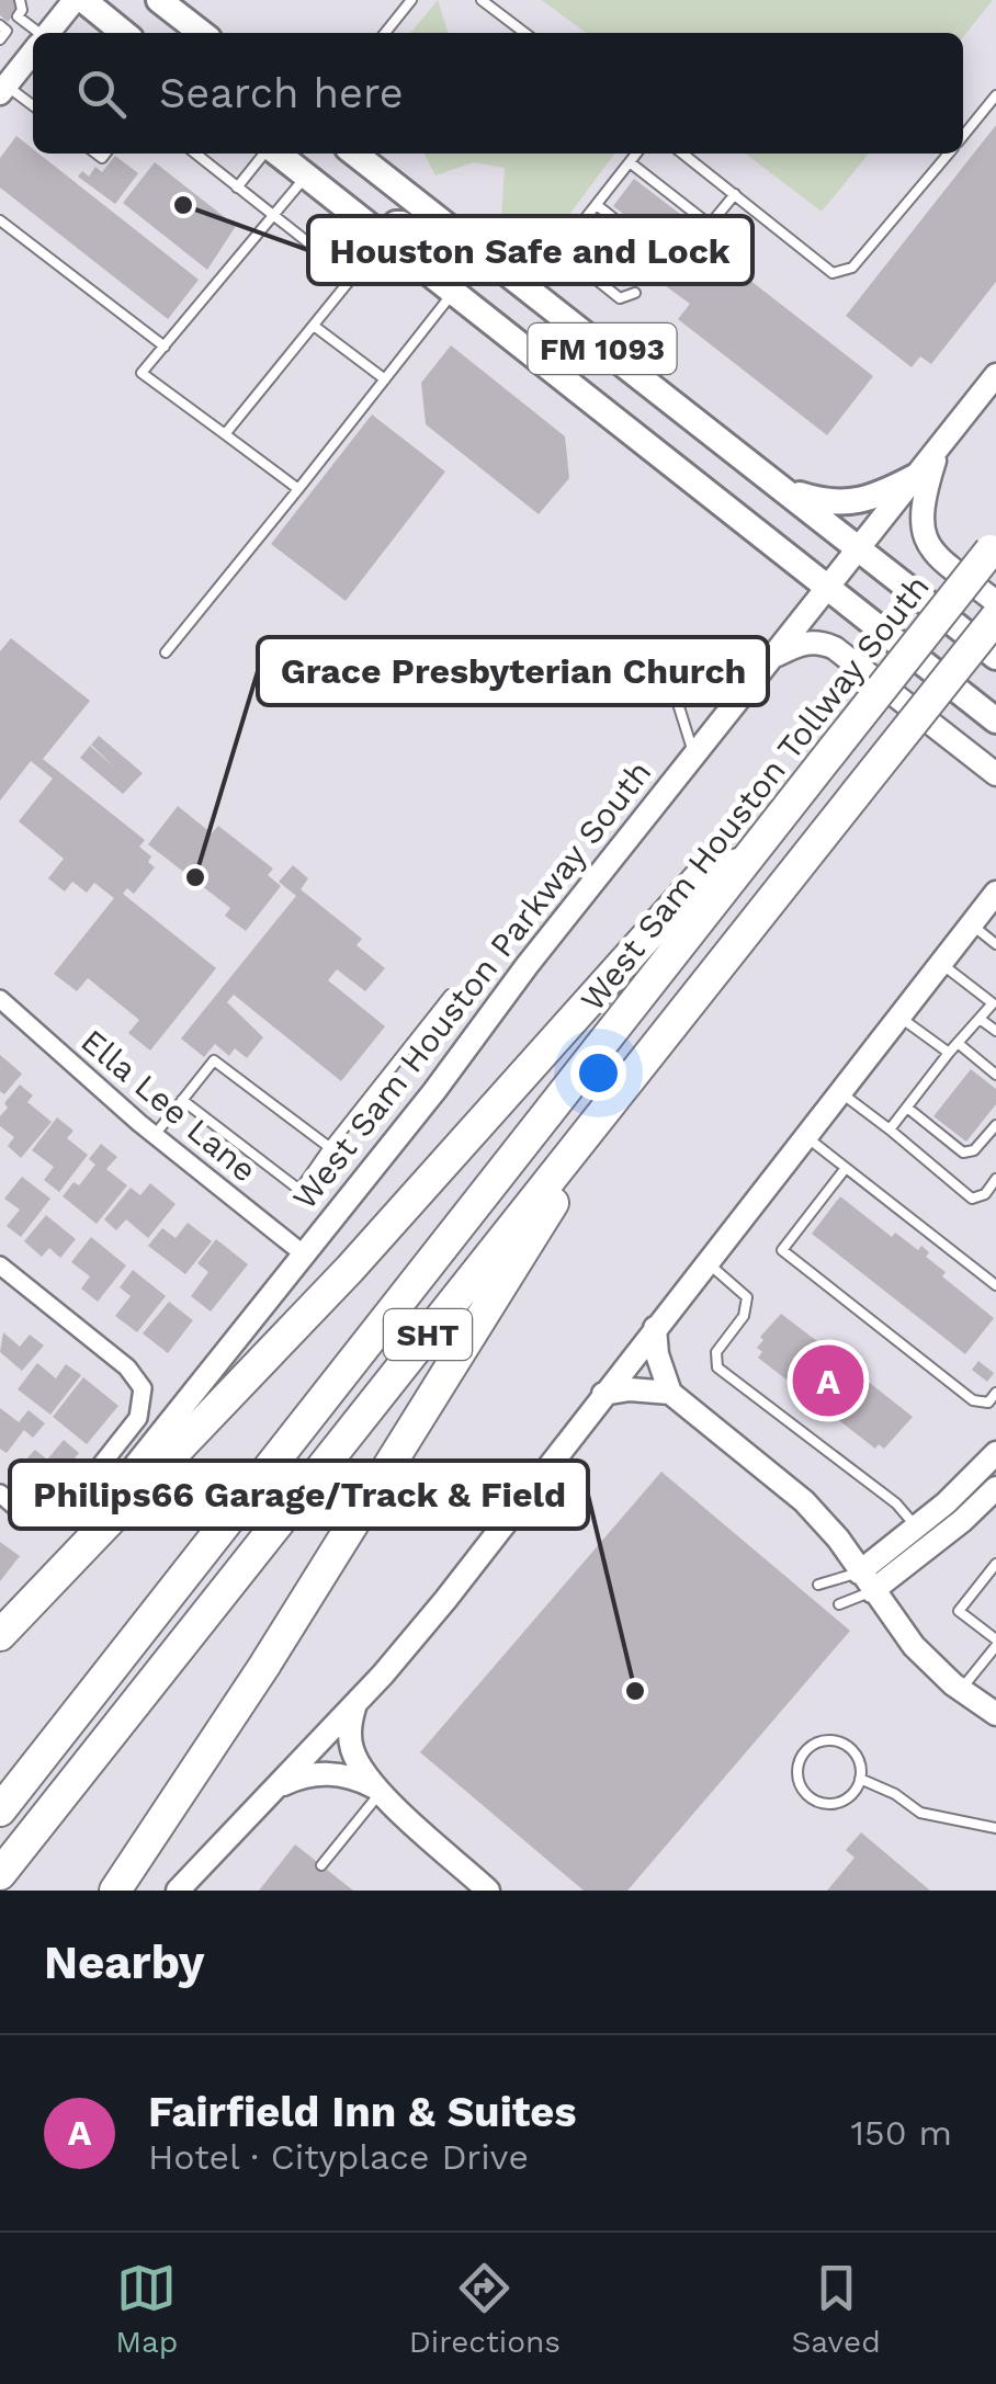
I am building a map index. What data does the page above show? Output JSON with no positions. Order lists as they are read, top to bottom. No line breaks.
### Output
{"streets":{"highway":["West Sam Houston Tollway South","SHT"],"main road":["FM 1093","West Sam Houston Parkway South"],"street":["Ella Lee Lane"]},"crossings":[["FM 1093","West Sam Houston Parkway South"],["West Sam Houston Parkway South","Ella Lee Lane"]],"places":["Houston Safe and Lock","Grace Presbyterian Church","Philips66 Garage/Track & Field"],"page":{"search":"Search here","pins":"A","heading":"Nearby","list":[{"mark":"A","name":"Fairfield Inn & Suites","note":"Hotel · Cityplace Drive","value":"150 m"}],"nav":["Map","Directions","Saved"]}}
